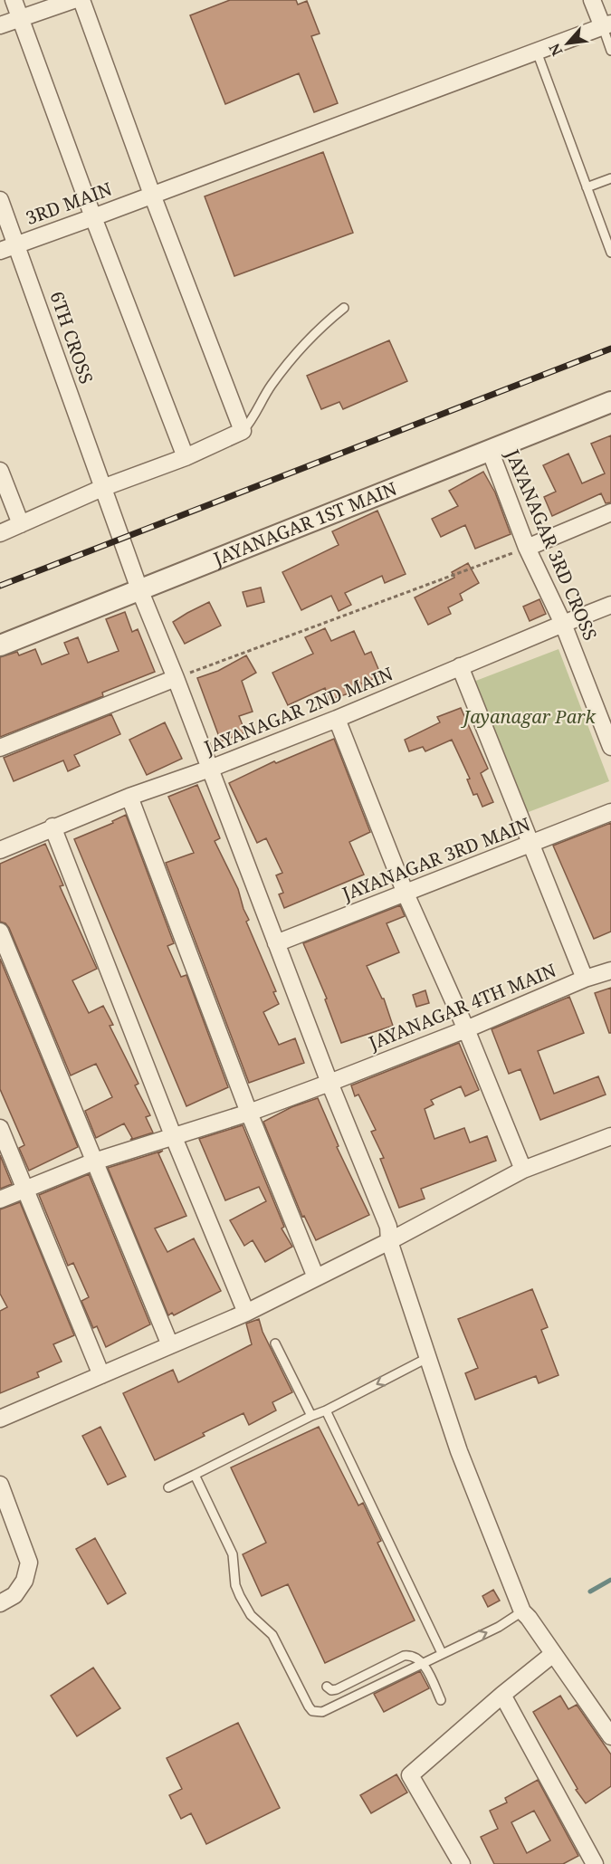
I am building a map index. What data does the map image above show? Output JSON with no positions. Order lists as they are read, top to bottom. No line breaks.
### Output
{"streets":{"street":["3RD MAIN","6TH CROSS","JAYANAGAR 1ST MAIN","JAYANAGAR 3RD CROSS","JAYANAGAR 2ND MAIN","JAYANAGAR 3RD MAIN","JAYANAGAR 4TH MAIN"]},"crossings":[["3RD MAIN","6TH CROSS"],["6TH CROSS","JAYANAGAR 1ST MAIN"],["6TH CROSS","JAYANAGAR 2ND MAIN"],["6TH CROSS","JAYANAGAR 3RD MAIN"],["6TH CROSS","JAYANAGAR 4TH MAIN"],["JAYANAGAR 1ST MAIN","JAYANAGAR 3RD CROSS"],["JAYANAGAR 3RD CROSS","JAYANAGAR 2ND MAIN"]],"parks":["Jayanagar Park"],"north":"bottom left"}
